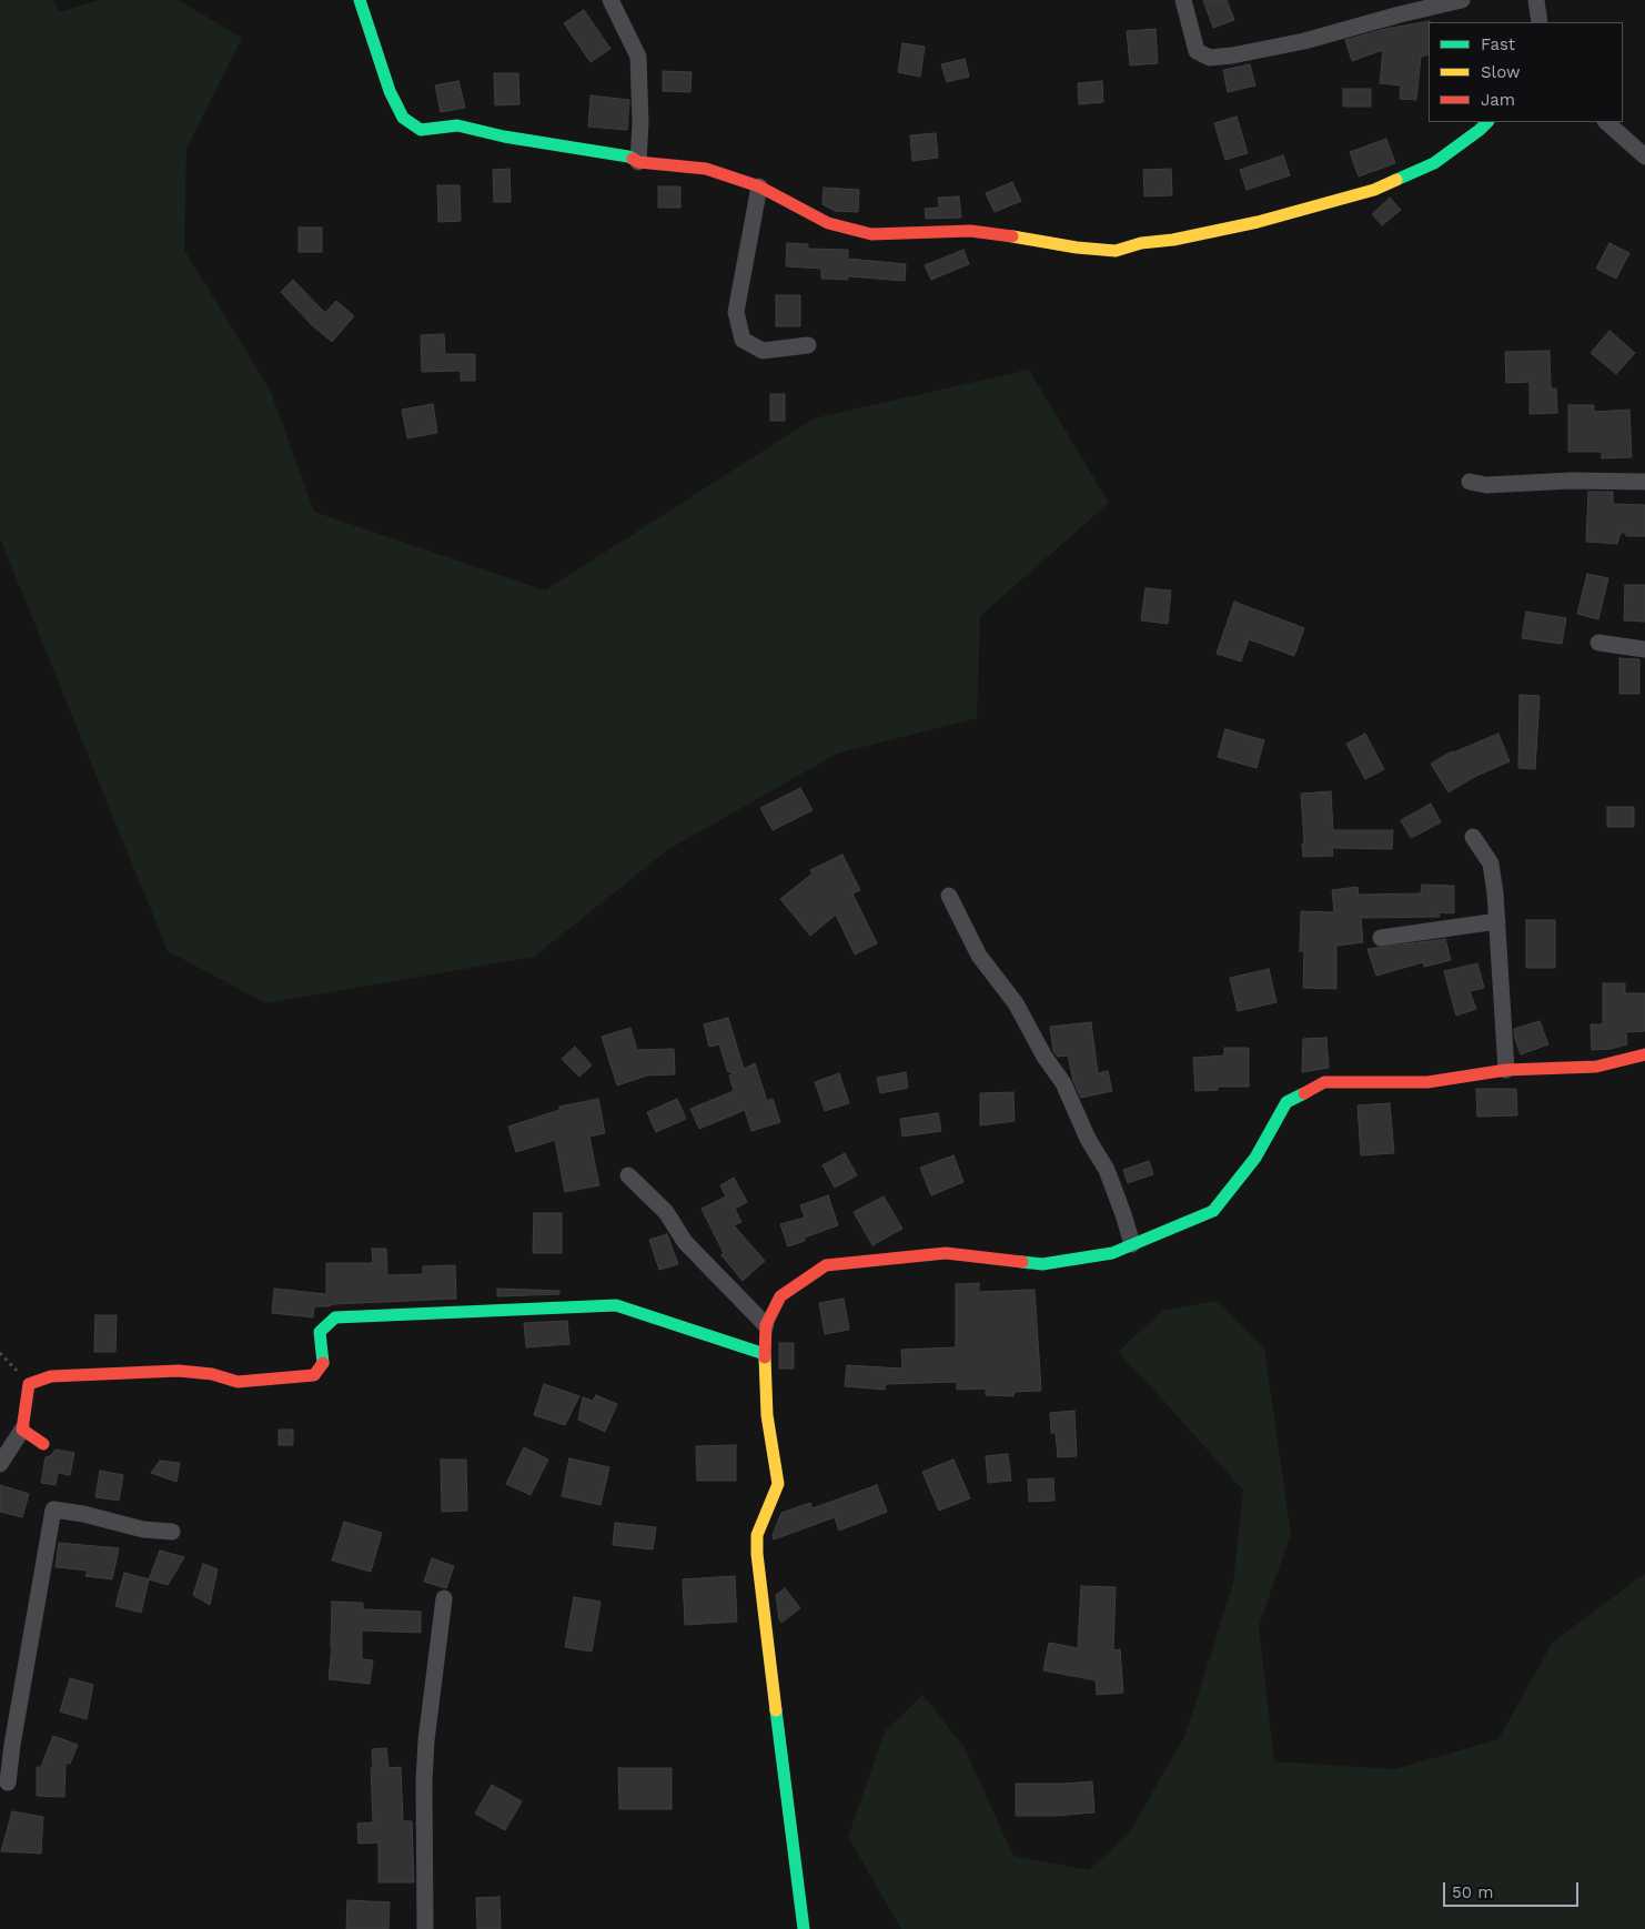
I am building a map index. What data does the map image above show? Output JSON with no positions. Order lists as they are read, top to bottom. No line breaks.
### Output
{"legend":["Fast","Slow","Jam"],"scale_bar":"50 m"}
